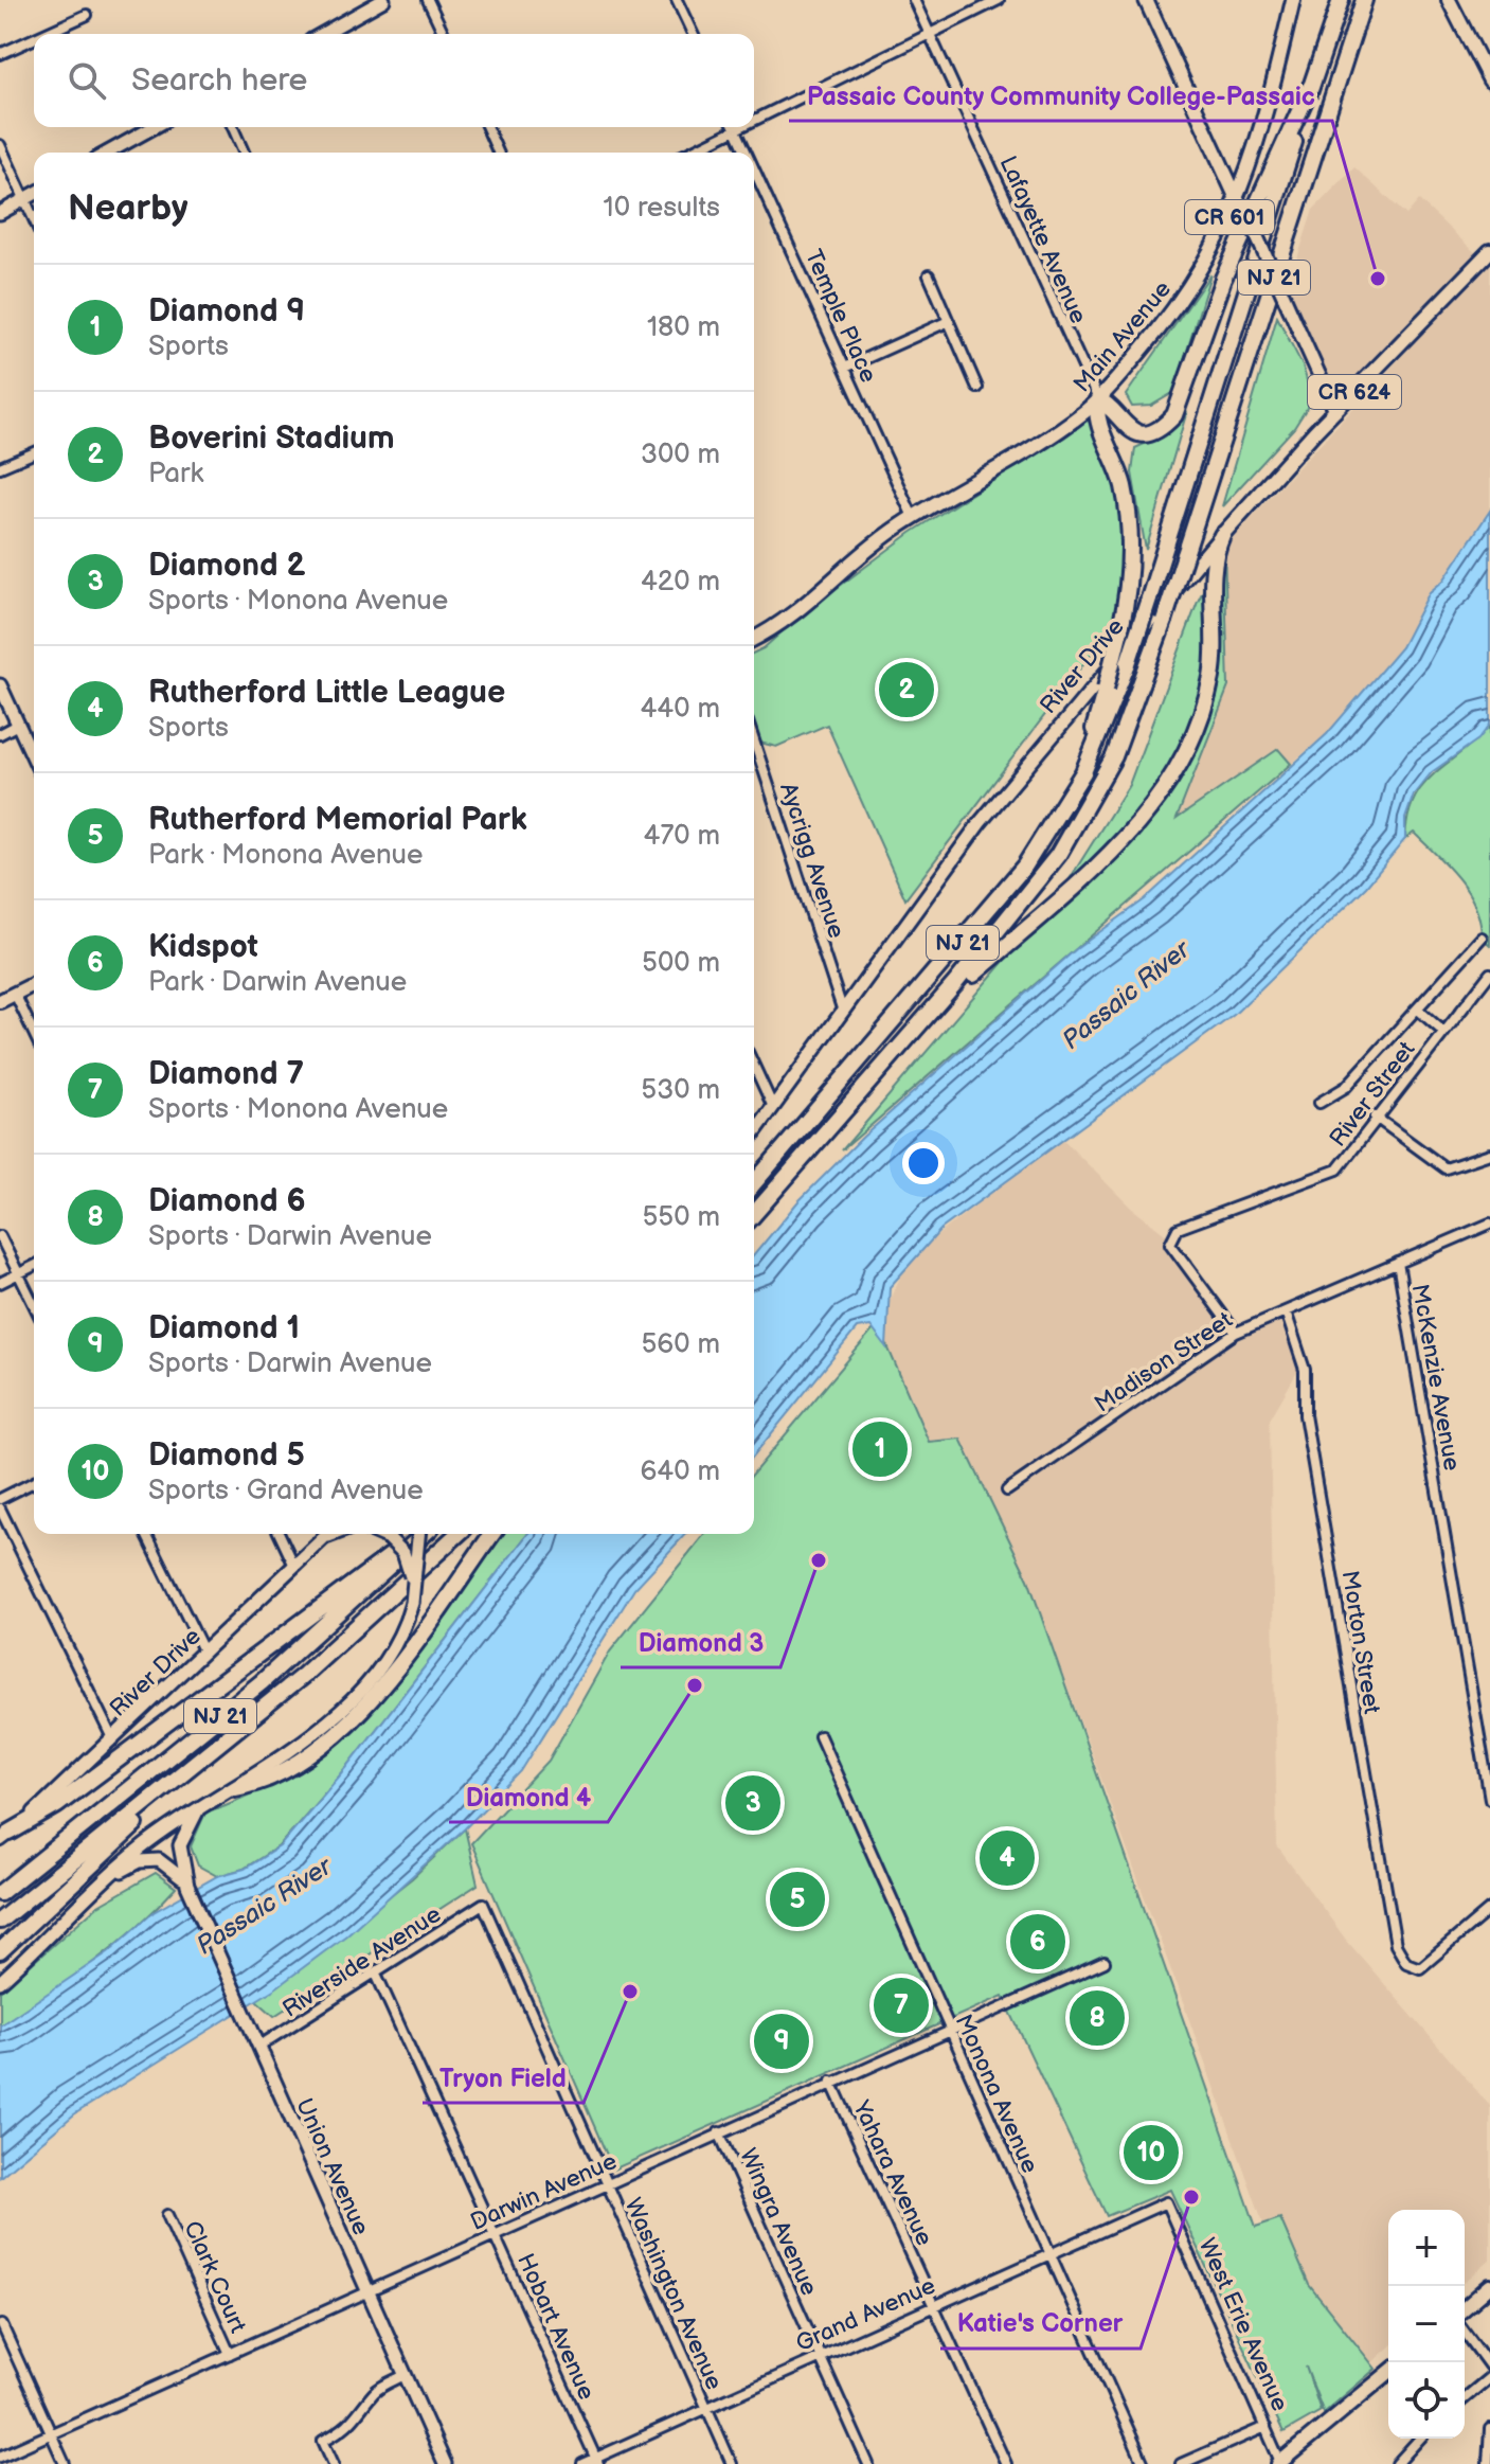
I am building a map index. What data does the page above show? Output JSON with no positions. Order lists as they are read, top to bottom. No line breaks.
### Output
{"streets":{"highway":["NJ 21"],"main road":["CR 601","Main Avenue","CR 624","River Drive","Union Avenue"],"street":["Lafayette Avenue","Temple Place","Aycrigg Avenue","River Street","Madison Street","McKenzie Avenue","Morton Street","Riverside Avenue","Monona Avenue","Yahara Avenue","Darwin Avenue","Wingra Avenue","Clark Court","Washington Avenue","Grand Avenue","West Erie Avenue","Hobart Avenue"]},"crossings":[["Lafayette Avenue","Main Avenue"],["Temple Place","Main Avenue"],["River Drive","Aycrigg Avenue"],["River Street","Madison Street"],["Madison Street","McKenzie Avenue"],["Madison Street","Morton Street"],["Riverside Avenue","Union Avenue"],["Riverside Avenue","Washington Avenue"],["Riverside Avenue","Hobart Avenue"],["Monona Avenue","Darwin Avenue"],["Monona Avenue","Grand Avenue"],["Union Avenue","Darwin Avenue"],["Yahara Avenue","Darwin Avenue"],["Yahara Avenue","Grand Avenue"],["Darwin Avenue","Wingra Avenue"],["Darwin Avenue","Clark Court"],["Darwin Avenue","Washington Avenue"],["Darwin Avenue","Hobart Avenue"],["Wingra Avenue","Grand Avenue"],["Washington Avenue","Grand Avenue"],["Grand Avenue","West Erie Avenue"],["Grand Avenue","Hobart Avenue"]],"water":["Passaic River"],"places":["Passaic County Community College-Passaic","Diamond 3","Diamond 4","Tryon Field","Katie's Corner"],"page":{"search":"Search here","heading":["Nearby","10 results"],"list":[{"mark":"1","name":"Diamond 9","note":"Sports","value":"180 m"},{"mark":"2","name":"Boverini Stadium","note":"Park","value":"300 m"},{"mark":"3","name":"Diamond 2","note":"Sports · Monona Avenue","value":"420 m"},{"mark":"4","name":"Rutherford Little League","note":"Sports","value":"440 m"},{"mark":"5","name":"Rutherford Memorial Park","note":"Park · Monona Avenue","value":"470 m"},{"mark":"6","name":"Kidspot","note":"Park · Darwin Avenue","value":"500 m"},{"mark":"7","name":"Diamond 7","note":"Sports · Monona Avenue","value":"530 m"},{"mark":"8","name":"Diamond 6","note":"Sports · Darwin Avenue","value":"550 m"},{"mark":"9","name":"Diamond 1","note":"Sports · Darwin Avenue","value":"560 m"},{"mark":"10","name":"Diamond 5","note":"Sports · Grand Avenue","value":"640 m"}],"pins":["2","1","3","4","5","6","7","8","9","10"],"map_buttons":["+","−"]}}
